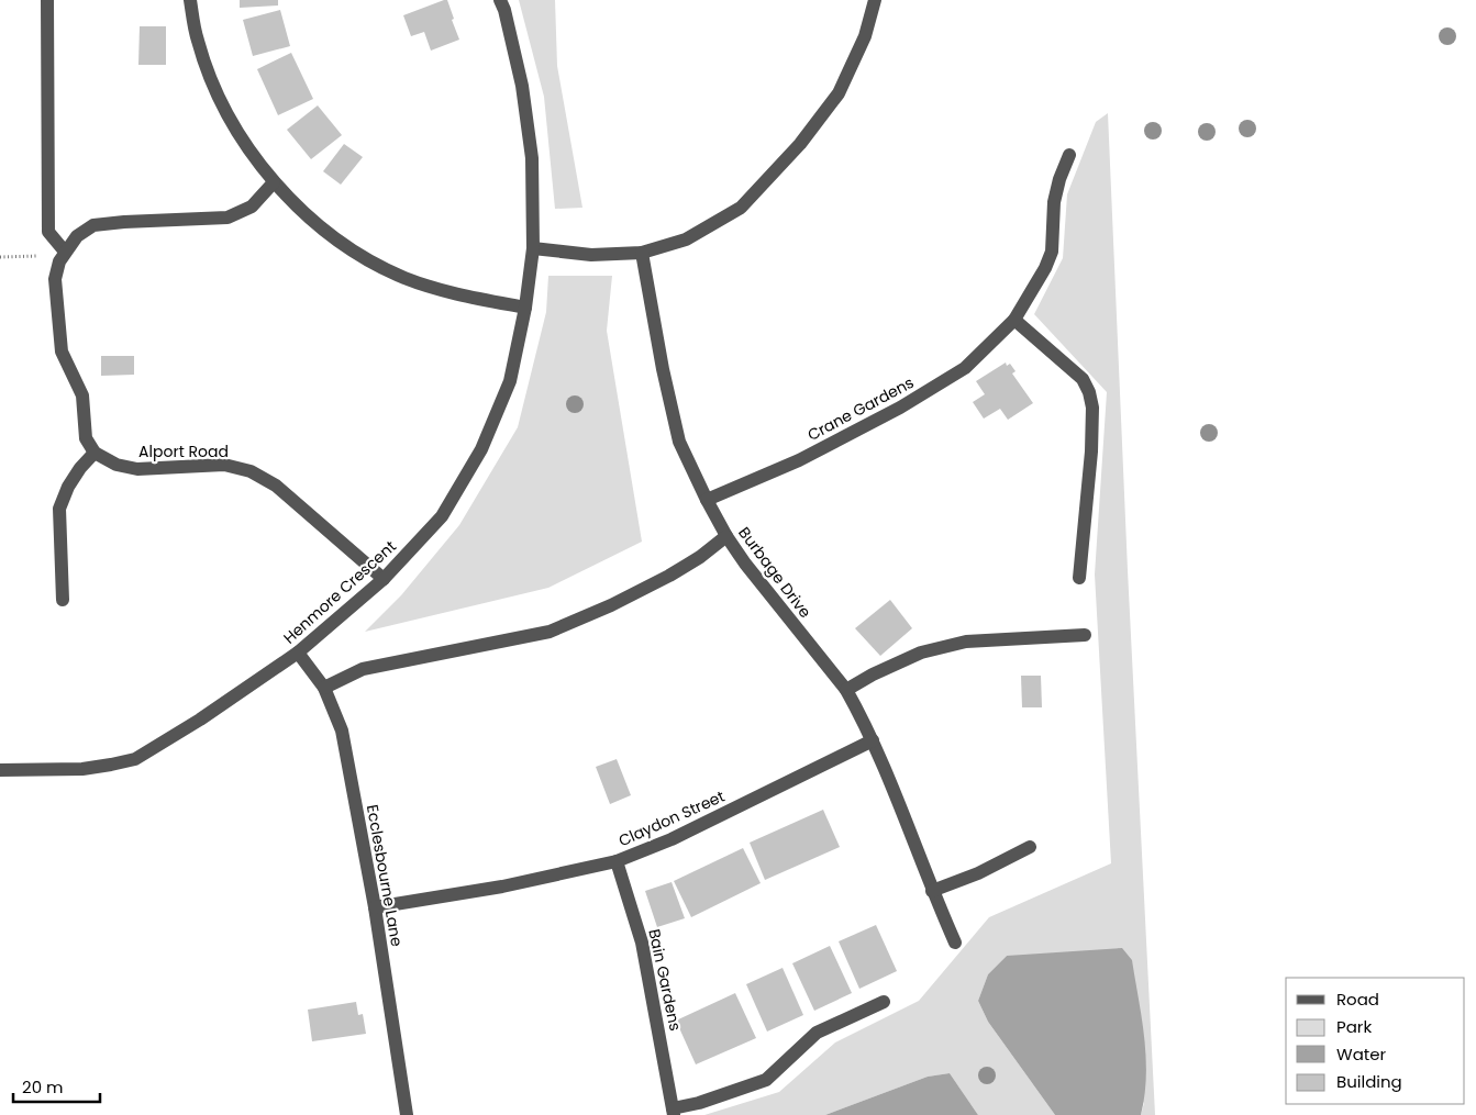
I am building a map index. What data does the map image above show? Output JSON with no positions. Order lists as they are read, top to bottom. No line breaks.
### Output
{"streets":{"street":["Crane Gardens","Alport Road","Burbage Drive","Henmore Crescent","Claydon Street","Ecclesbourne Lane","Bain Gardens"]},"crossings":[["Crane Gardens","Burbage Drive"],["Alport Road","Henmore Crescent"],["Burbage Drive","Claydon Street"],["Henmore Crescent","Ecclesbourne Lane"],["Claydon Street","Ecclesbourne Lane"],["Claydon Street","Bain Gardens"]],"legend":["Road","Park","Water","Building"],"scale_bar":"20 m"}
